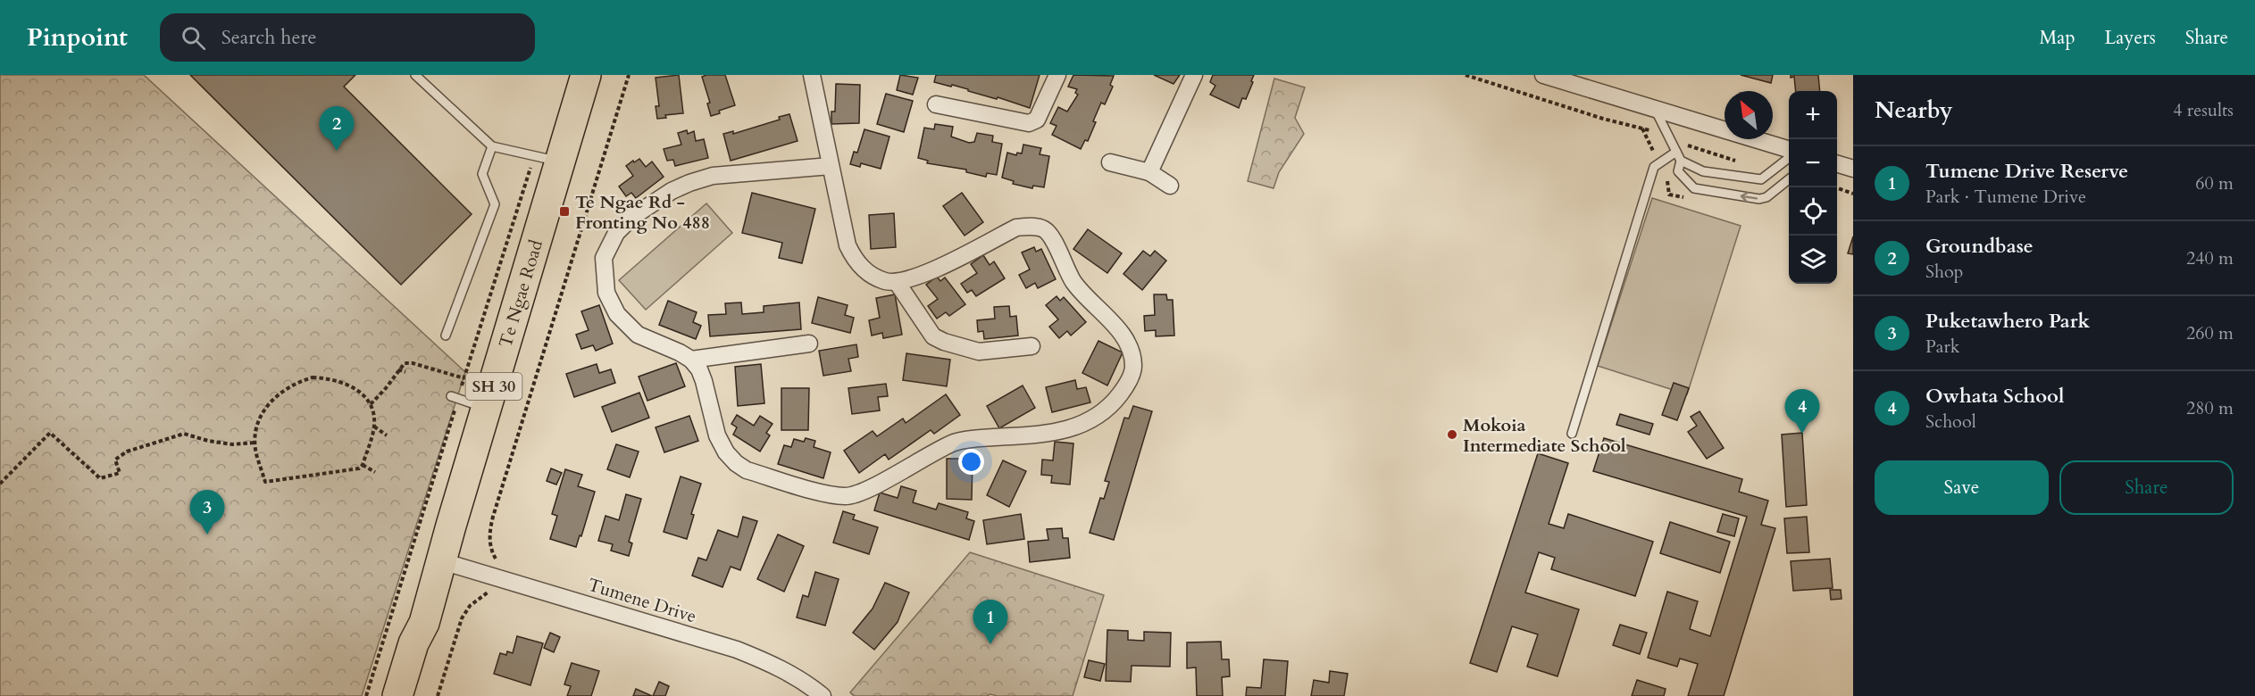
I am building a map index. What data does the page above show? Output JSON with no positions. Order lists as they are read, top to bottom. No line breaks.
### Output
{"streets":{"highway":["Te Ngae Road","SH 30"],"street":["Tumene Drive"]},"crossings":[["Te Ngae Road","Tumene Drive"]],"places":{"transit":["Te Ngae Rd - Fronting No 488"],"other":["Mokoia Intermediate School"]},"north":"top left","page":{"header":"Pinpoint","search":"Search here","nav":["Map","Layers","Share"],"heading":["Nearby","4 results"],"map_buttons":["+","−"],"pins":["2","4","3","1"],"list":[{"mark":"1","name":"Tumene Drive Reserve","note":"Park · Tumene Drive","value":"60 m"},{"mark":"2","name":"Groundbase","note":"Shop","value":"240 m"},{"mark":"3","name":"Puketawhero Park","note":"Park","value":"260 m"},{"mark":"4","name":"Owhata School","note":"School","value":"280 m"}],"buttons":["Save","Share"]}}
